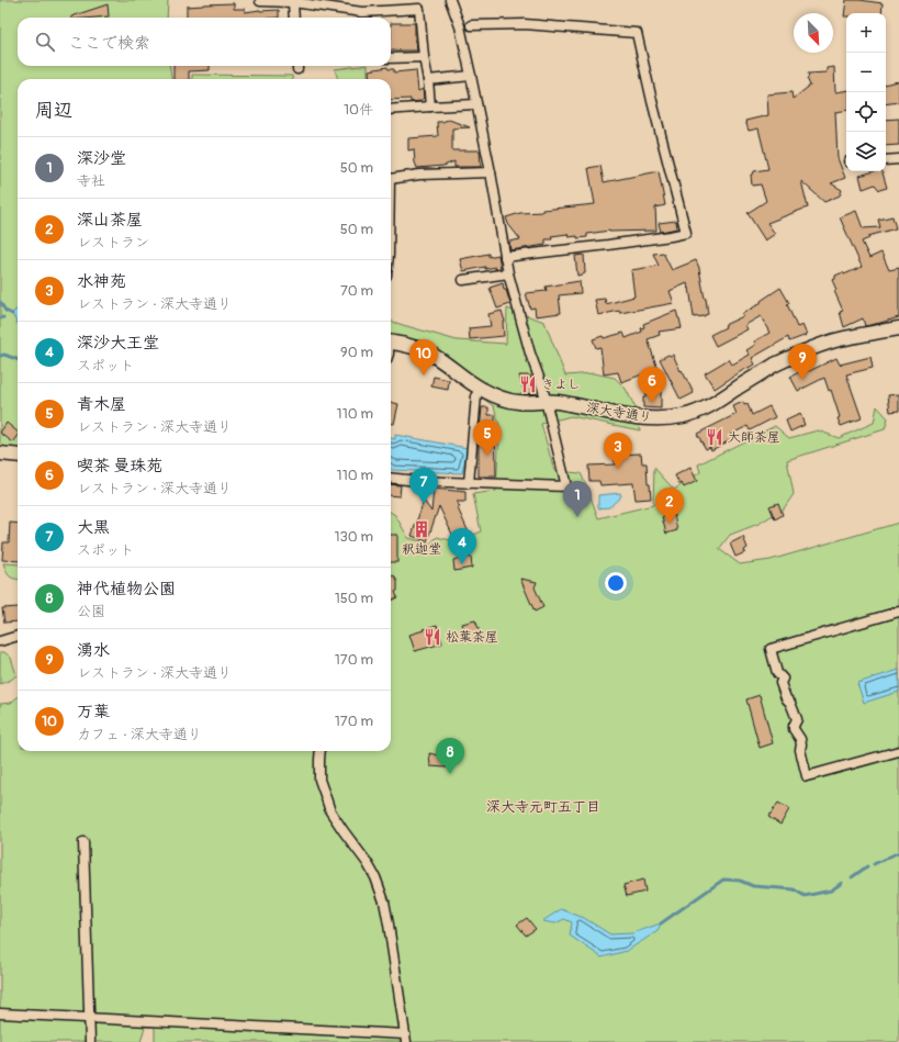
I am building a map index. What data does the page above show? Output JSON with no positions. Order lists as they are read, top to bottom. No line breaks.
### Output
{"streets":{"street":["深大寺通り"]},"districts":["深大寺元町五丁目"],"places":{"restaurant":["きよし","大師茶屋","松葉茶屋"],"building":["釈迦堂"]},"north":"bottom right","page":{"map_buttons":["+","−"],"search":"ここで検索","heading":["周辺","10件"],"list":[{"mark":"1","name":"深沙堂","note":"寺社","value":"50 m"},{"mark":"2","name":"深山茶屋","note":"レストラン","value":"50 m"},{"mark":"3","name":"水神苑","note":"レストラン · 深大寺通り","value":"70 m"},{"mark":"4","name":"深沙大王堂","note":"スポット","value":"90 m"},{"mark":"5","name":"青木屋","note":"レストラン · 深大寺通り","value":"110 m"},{"mark":"6","name":"喫茶 曼珠苑","note":"レストラン · 深大寺通り","value":"110 m"},{"mark":"7","name":"大黒","note":"スポット","value":"130 m"},{"mark":"8","name":"神代植物公園","note":"公園","value":"150 m"},{"mark":"9","name":"湧水","note":"レストラン · 深大寺通り","value":"170 m"},{"mark":"10","name":"万葉","note":"カフェ · 深大寺通り","value":"170 m"}],"pins":["10","9","6","5","3","7","1","2","4","8"]}}
